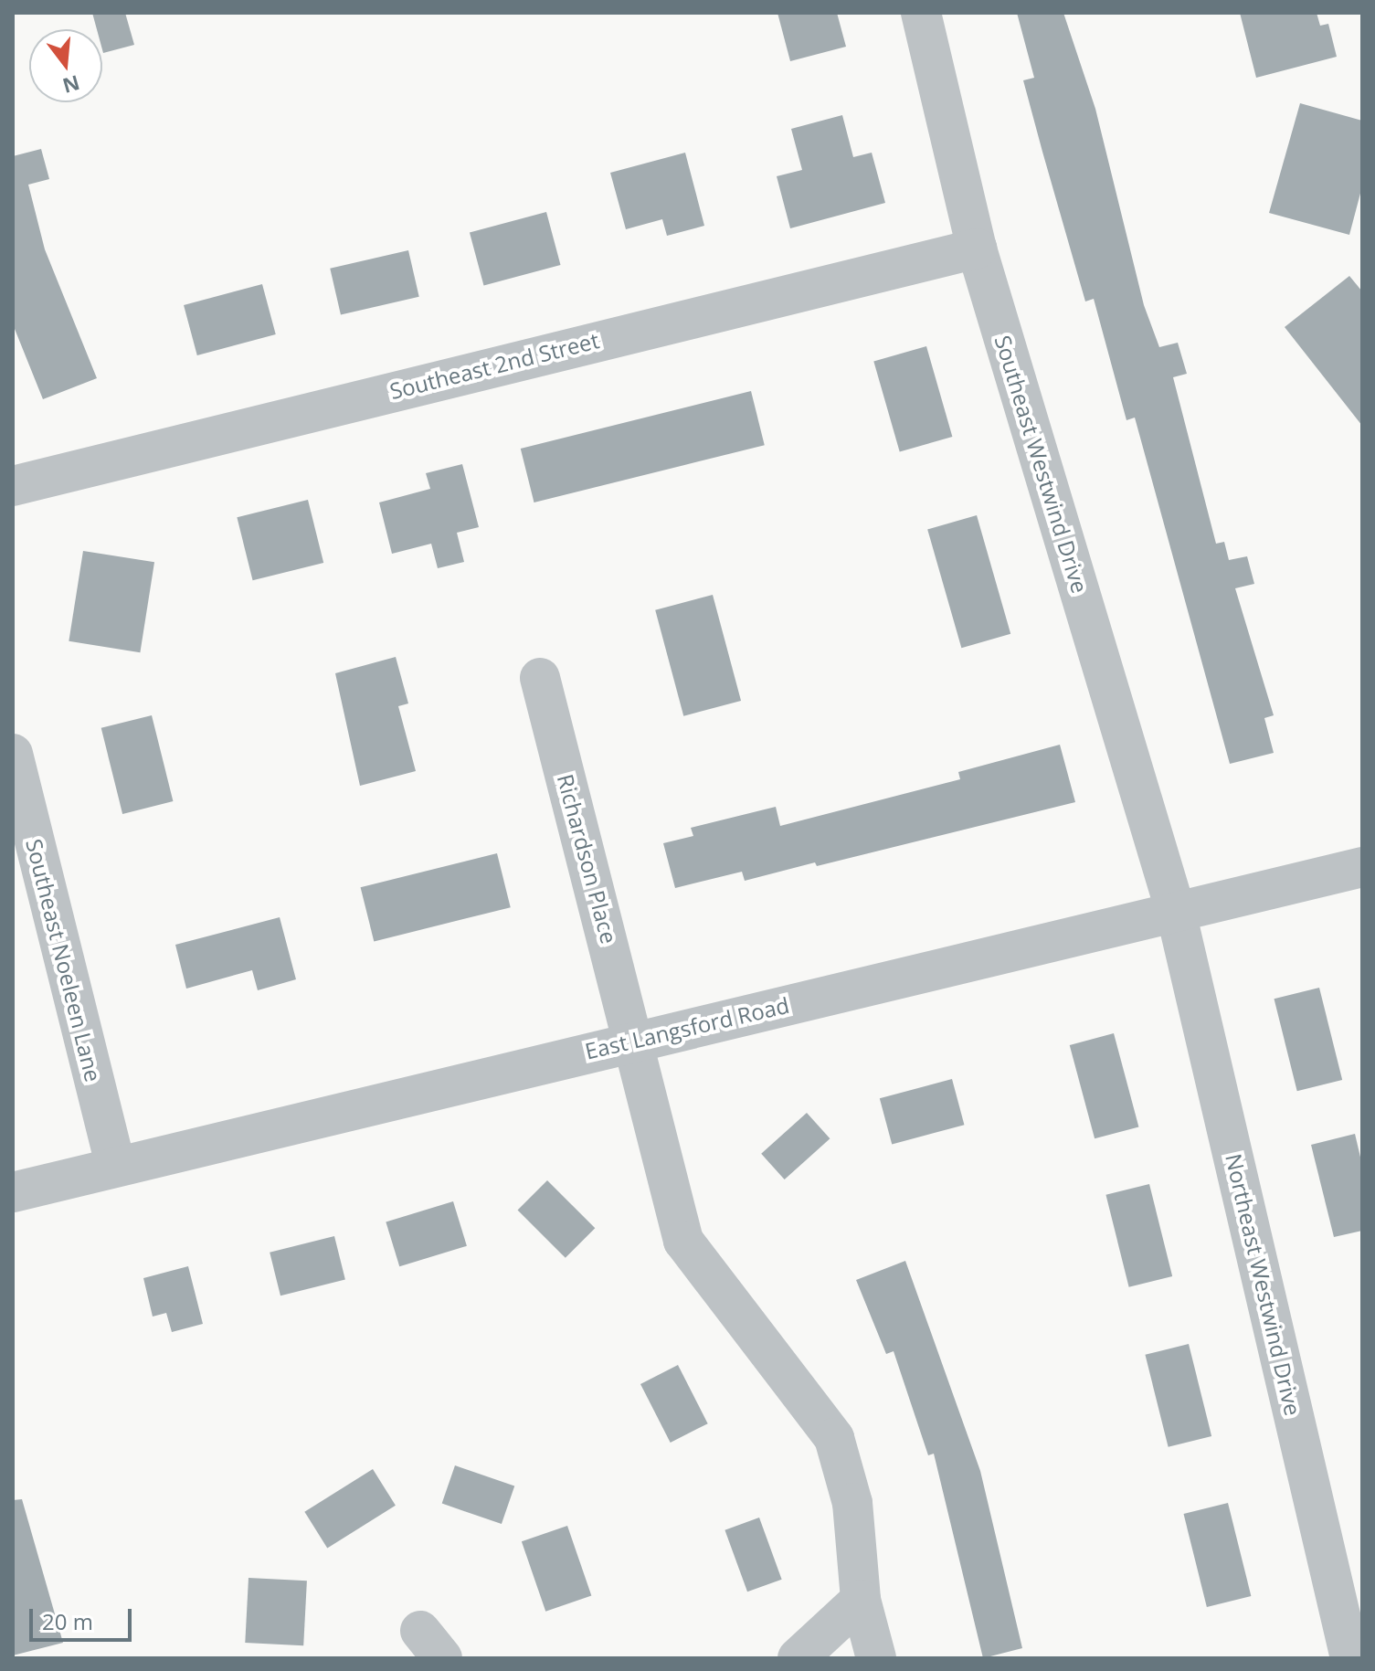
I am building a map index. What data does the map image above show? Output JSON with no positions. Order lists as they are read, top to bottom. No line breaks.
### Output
{"streets":{"street":["Southeast 2nd Street","Southeast Westwind Drive","Richardson Place","Southeast Noeleen Lane","East Langsford Road","Northeast Westwind Drive"]},"crossings":[["Southeast 2nd Street","Southeast Westwind Drive"],["Southeast Westwind Drive","East Langsford Road"],["Southeast Westwind Drive","Northeast Westwind Drive"],["Richardson Place","East Langsford Road"],["Southeast Noeleen Lane","East Langsford Road"],["East Langsford Road","Northeast Westwind Drive"]],"scale_bar":"20 m","north":"bottom"}
